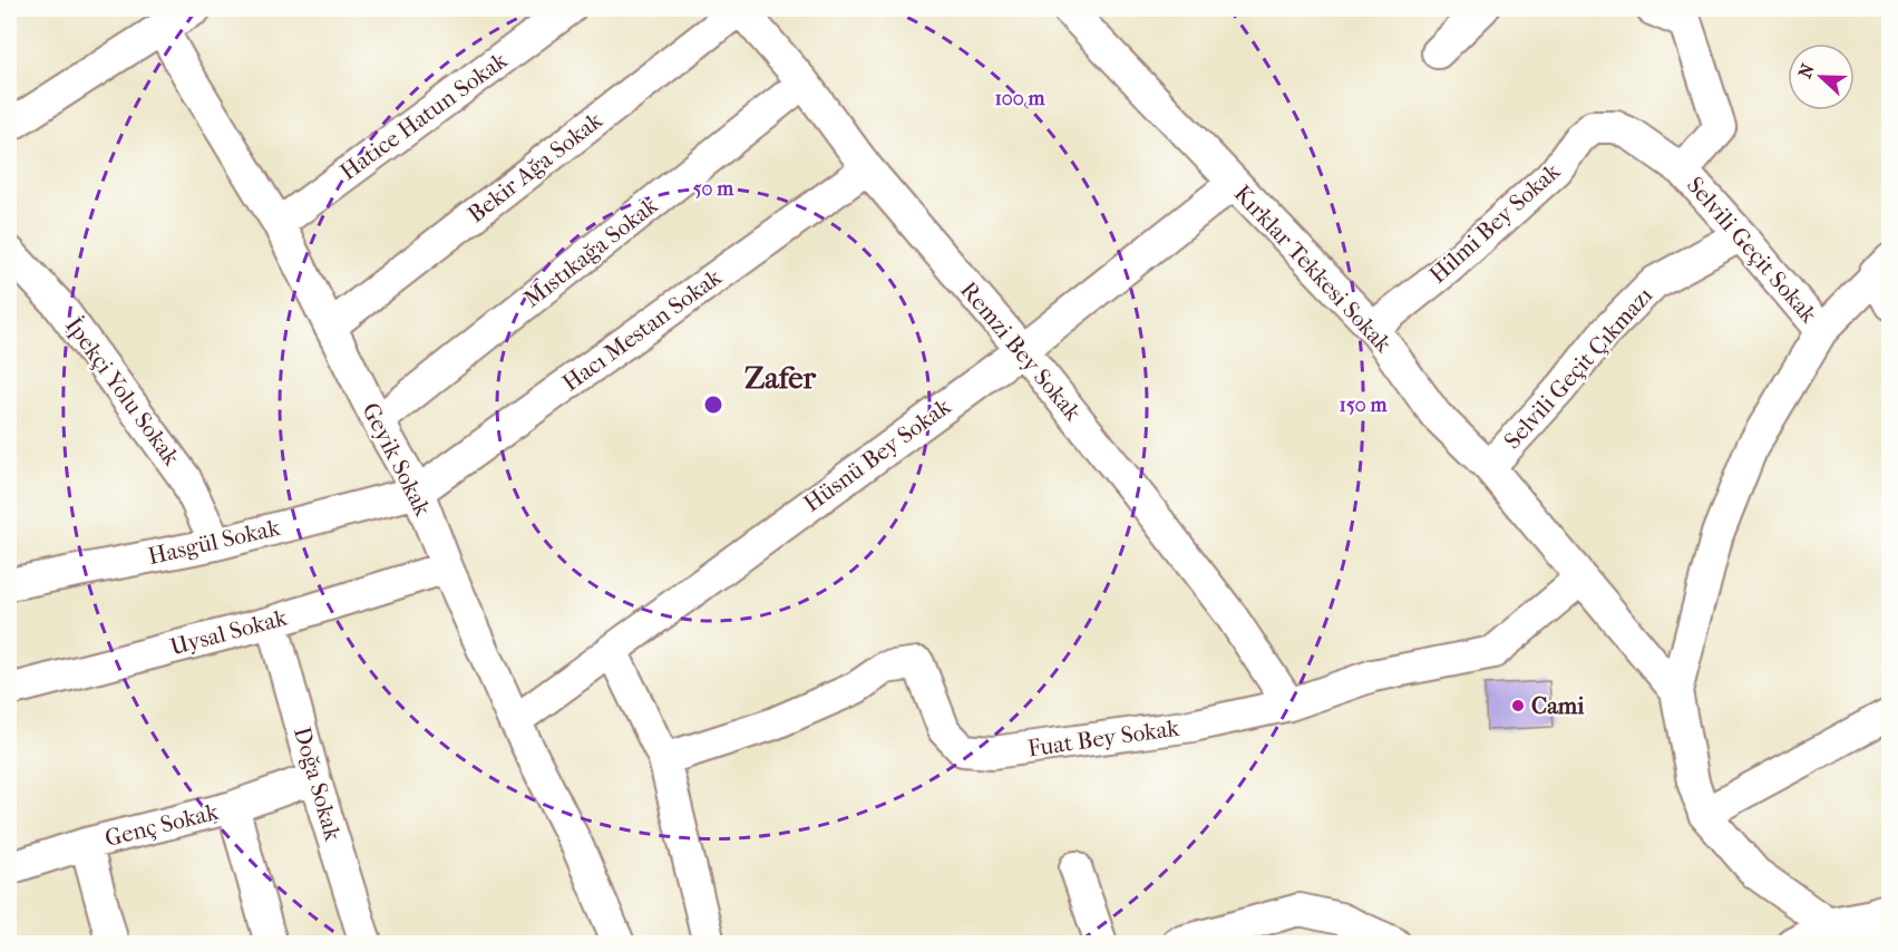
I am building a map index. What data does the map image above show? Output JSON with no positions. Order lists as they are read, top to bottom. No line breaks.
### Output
{"streets":{"street":["Hatice Hatun Sokak","Bekir Ağa Sokak","Hilmi Bey Sokak","Selvili Geçit Sokak","Mıstıkağa Sokak","Kırklar Tekkesi Sokak","Hacı Mestan Sokak","Remzi Bey Sokak","Selvili Geçit Çıkmazı","İpekçi Yolu Sokak","Hüsnü Bey Sokak","Geyik Sokak","Hasgül Sokak","Uysal Sokak","Fuat Bey Sokak","Doğa Sokak","Genç Sokak"]},"crossings":[["Hatice Hatun Sokak","Geyik Sokak"],["Bekir Ağa Sokak","Remzi Bey Sokak"],["Bekir Ağa Sokak","Geyik Sokak"],["Hilmi Bey Sokak","Selvili Geçit Sokak"],["Hilmi Bey Sokak","Kırklar Tekkesi Sokak"],["Selvili Geçit Sokak","Selvili Geçit Çıkmazı"],["Mıstıkağa Sokak","Remzi Bey Sokak"],["Mıstıkağa Sokak","Geyik Sokak"],["Kırklar Tekkesi Sokak","Selvili Geçit Çıkmazı"],["Kırklar Tekkesi Sokak","Hüsnü Bey Sokak"],["Kırklar Tekkesi Sokak","Fuat Bey Sokak"],["Hacı Mestan Sokak","Remzi Bey Sokak"],["Hacı Mestan Sokak","Geyik Sokak"],["Hacı Mestan Sokak","Hasgül Sokak"],["Remzi Bey Sokak","Hüsnü Bey Sokak"],["Remzi Bey Sokak","Fuat Bey Sokak"],["İpekçi Yolu Sokak","Hasgül Sokak"],["Hüsnü Bey Sokak","Geyik Sokak"],["Geyik Sokak","Hasgül Sokak"],["Geyik Sokak","Uysal Sokak"],["Uysal Sokak","Doğa Sokak"],["Doğa Sokak","Genç Sokak"]],"districts":["Zafer"],"places":["Cami"],"north":"left","rings":["100 m","50 m","150 m"]}
